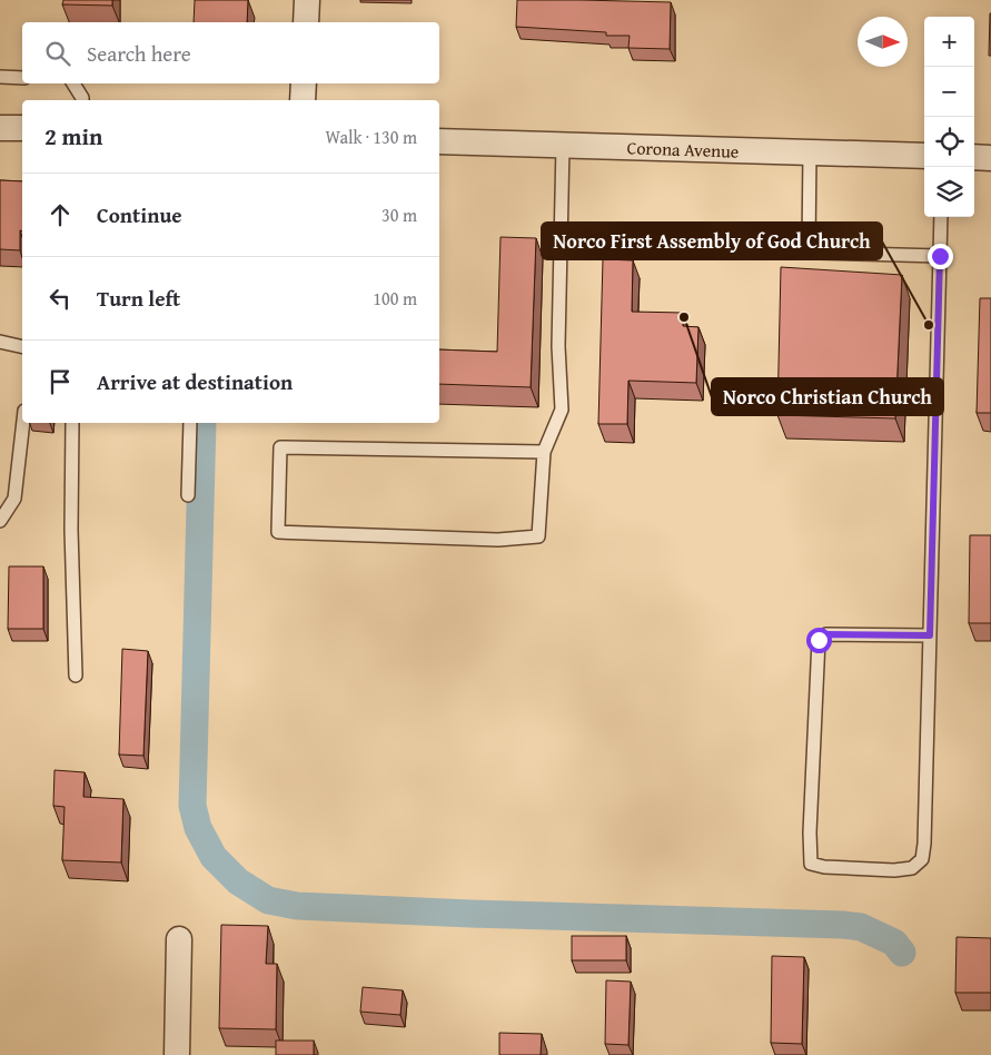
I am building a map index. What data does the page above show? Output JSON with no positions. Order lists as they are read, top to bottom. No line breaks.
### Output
{"streets":{"street":["Corona Avenue"]},"places":["Norco Christian Church","Norco First Assembly of God Church"],"north":"right","page":{"map_buttons":["+","−"],"search":"Search here","heading":["2 min","Walk · 130 m"],"list":[["Continue","30 m"],["Turn left","100 m"],"Arrive at destination"]}}
